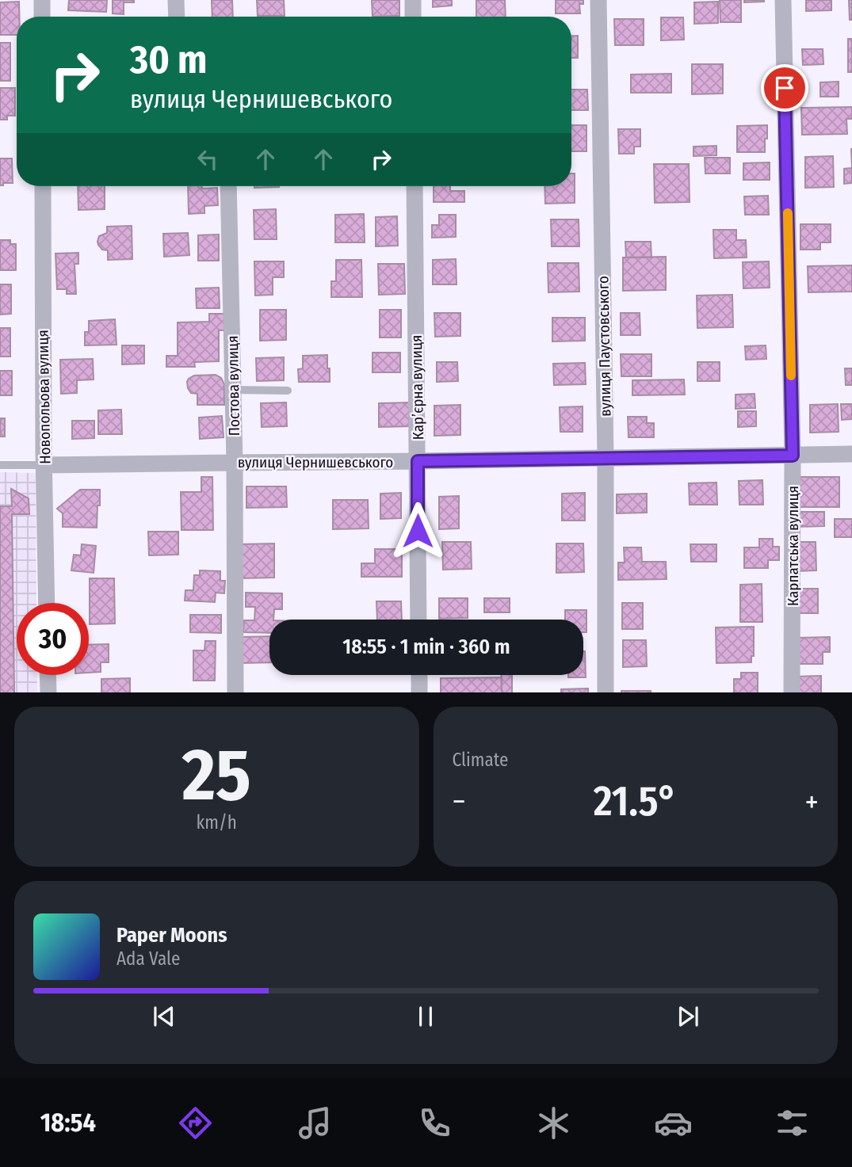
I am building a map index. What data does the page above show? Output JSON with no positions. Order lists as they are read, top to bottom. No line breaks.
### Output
{"streets":{"street":["вулиця Паустовського","Постова вулиця","Карʼєрна вулиця","Новопольова вулиця","вулиця Чернишевського","Карпатська вулиця"]},"crossings":[["вулиця Паустовського","вулиця Чернишевського"],["Постова вулиця","вулиця Чернишевського"],["Карʼєрна вулиця","вулиця Чернишевського"],["Новопольова вулиця","вулиця Чернишевського"],["вулиця Чернишевського","Карпатська вулиця"]],"page":{"turn":["30 m","вулиця Чернишевського"],"limit":"30","trip":"18:55 · 1 min · 360 m","tile":[["25","km/h"],"Climate"],"heat":["−","21.5°","+"],"song":["Paper Moons","Ada Vale"],"tabs":"18:54"}}
